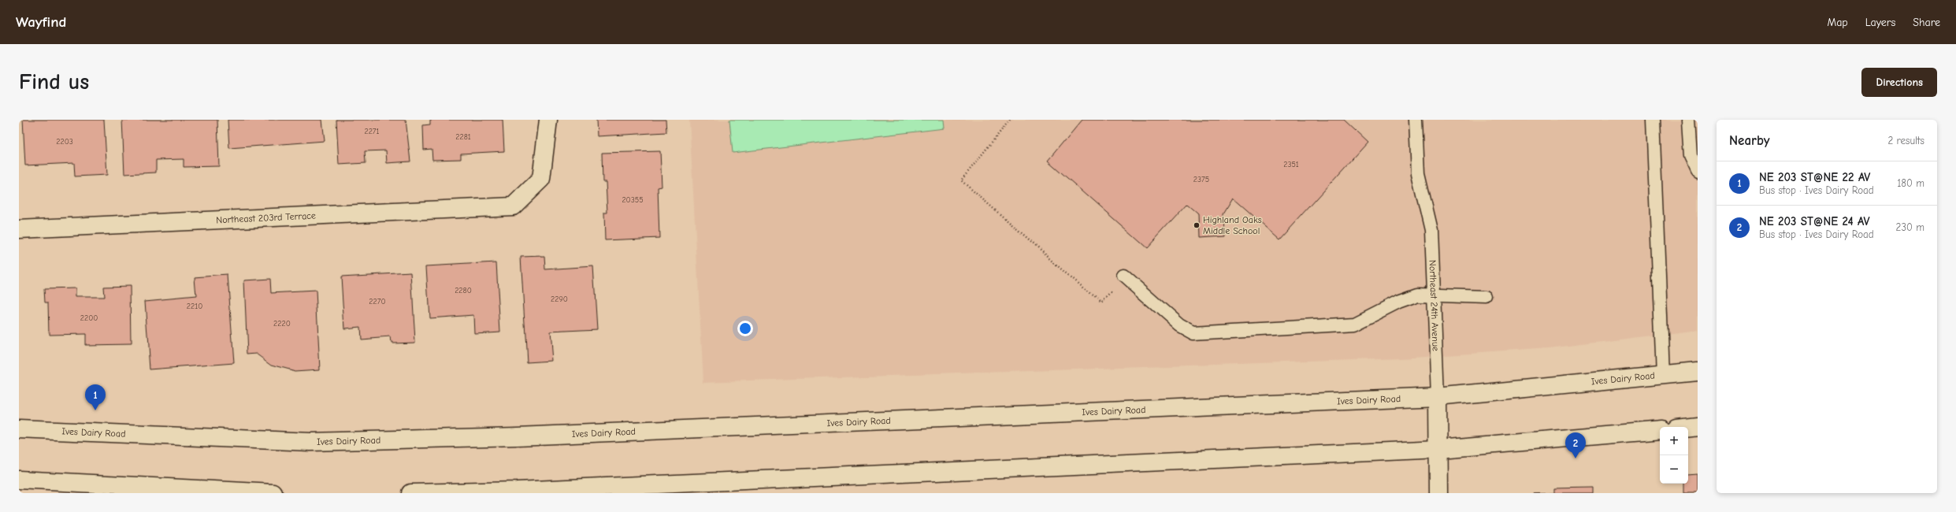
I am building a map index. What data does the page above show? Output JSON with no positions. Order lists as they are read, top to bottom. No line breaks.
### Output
{"streets":{"main road":["Northeast 203rd Terrace","Northeast 24th Avenue","Ives Dairy Road"]},"crossings":[["Northeast 24th Avenue","Ives Dairy Road"]],"places":["Highland Oaks Middle School"],"house_numbers":["2271","2281","2203","2351","2375","20355","2280","2290","2270","2210","2200","2220"],"page":{"header":"Wayfind","nav":["Map","Layers","Share"],"buttons":"Directions","title":"Find us","heading":["Nearby","2 results"],"list":[{"mark":"1","name":"NE 203 ST@NE 22 AV","note":"Bus stop · Ives Dairy Road","value":"180 m"},{"mark":"2","name":"NE 203 ST@NE 24 AV","note":"Bus stop · Ives Dairy Road","value":"230 m"}],"pins":["1","2"],"map_buttons":["+","−"]}}
